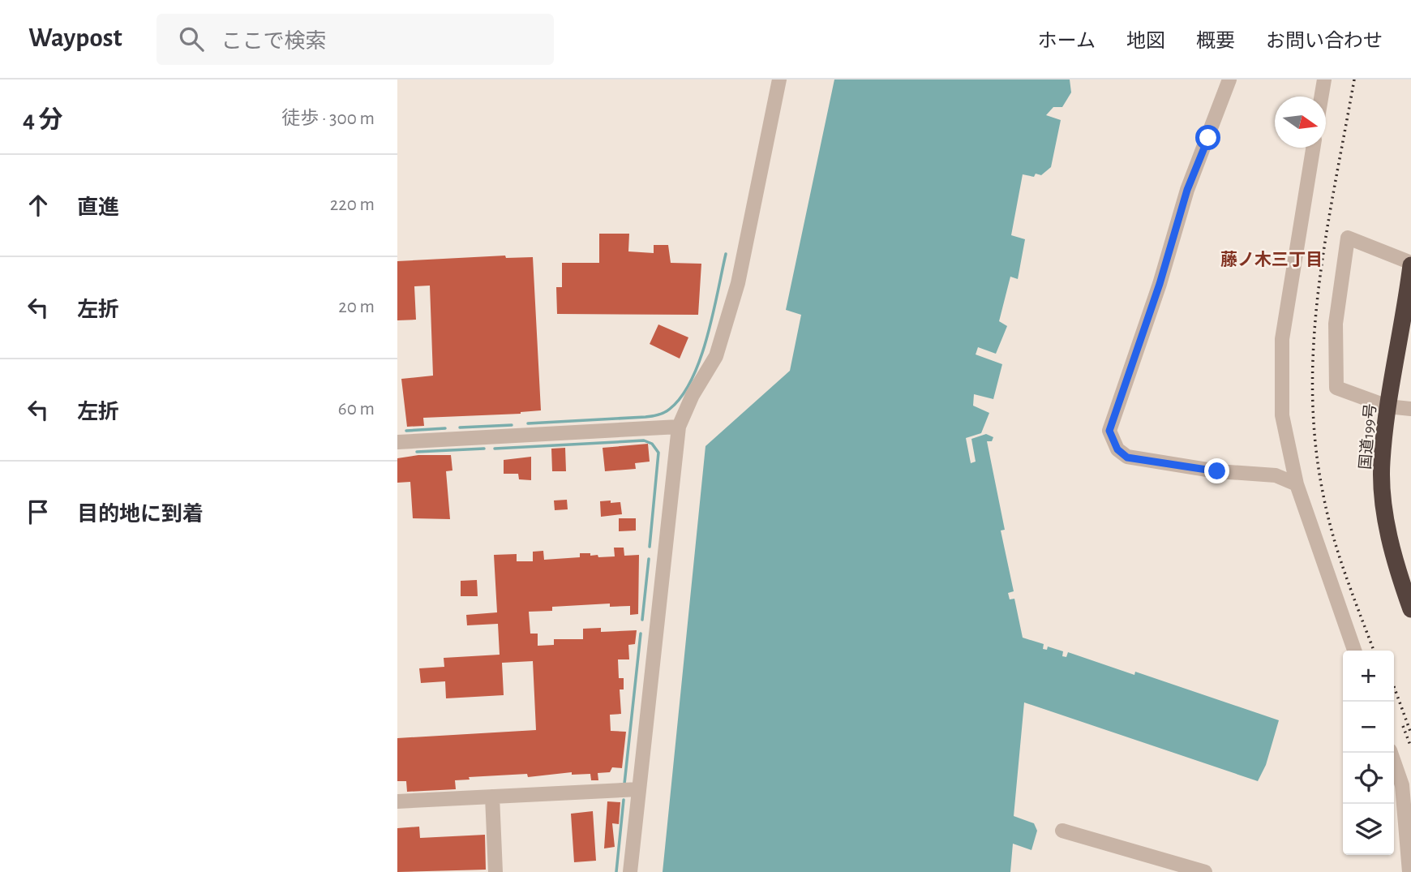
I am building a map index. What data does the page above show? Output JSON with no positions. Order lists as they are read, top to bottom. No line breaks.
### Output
{"streets":{"highway":["国道199号"]},"districts":["藤ノ木三丁目"],"north":"right","page":{"header":"Waypost","search":"ここで検索","nav":["ホーム","地図","概要","お問い合わせ"],"heading":["4 分","徒歩 · 300 m"],"list":[["直進","220 m"],["左折","20 m"],["左折","60 m"],"目的地に到着"],"map_buttons":["+","−"]}}
